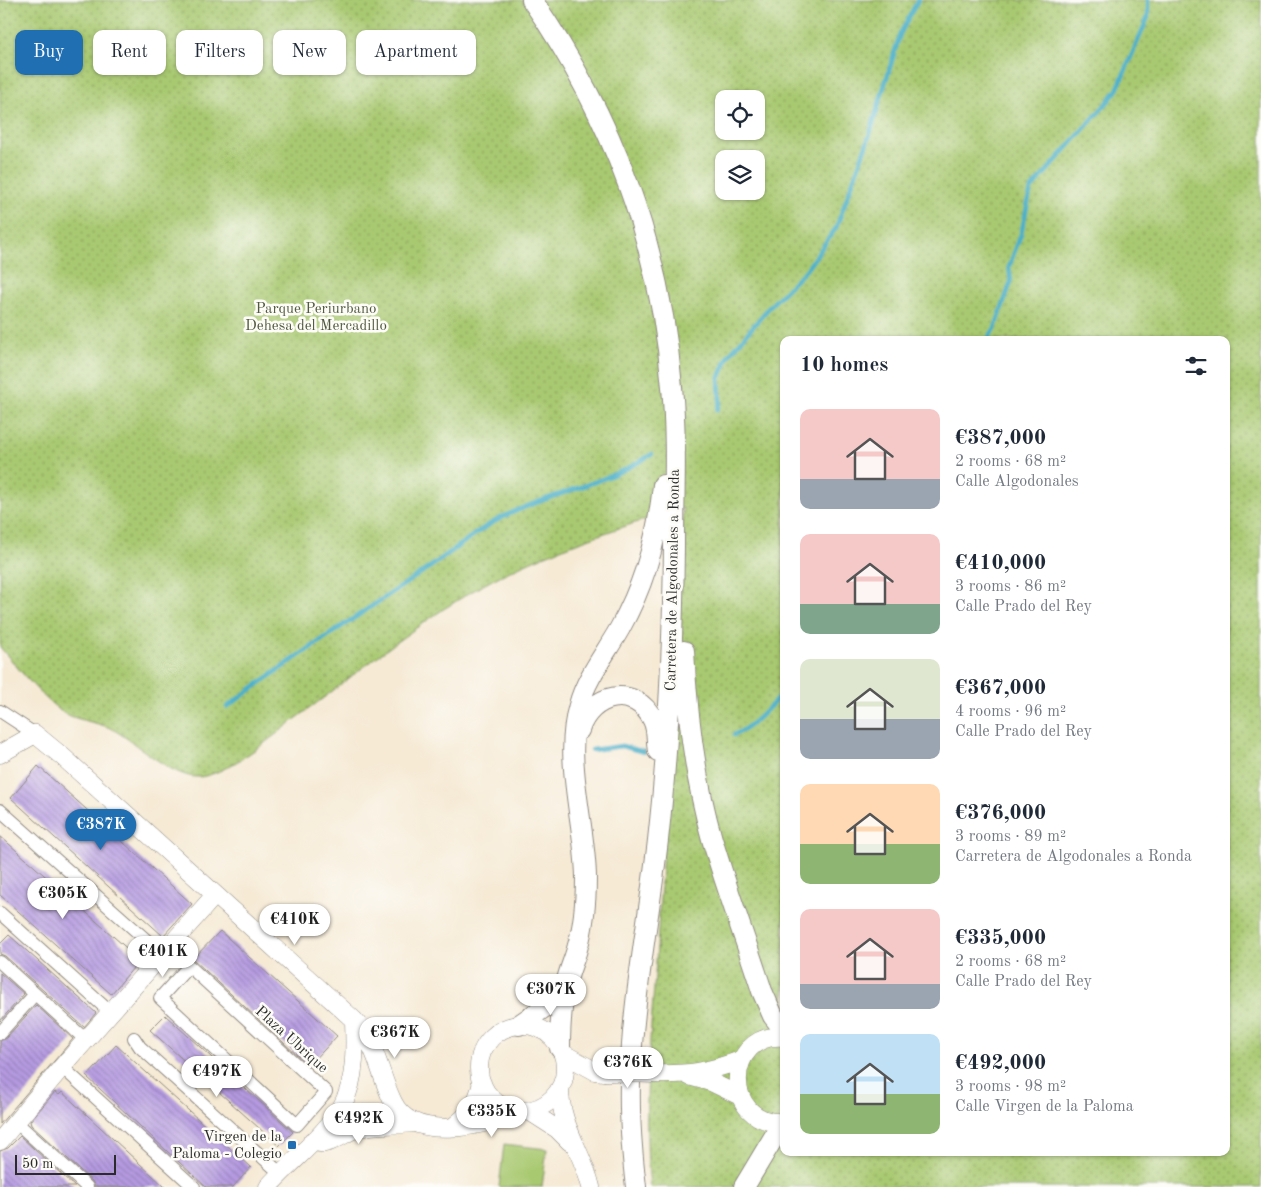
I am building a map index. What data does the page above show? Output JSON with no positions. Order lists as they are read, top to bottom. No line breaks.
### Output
{"streets":{"main road":["Carretera de Algodonales a Ronda"],"street":["Plaza Ubrique"]},"parks":["Parque Periurbano Dehesa del Mercadillo"],"places":{"transit":["Virgen de la Paloma - Colegio"]},"scale_bar":"50 m","page":{"chip":["Buy","Rent","Filters","New","Apartment"],"heading":"10 homes","list":[{"name":"€387,000","note":"2 rooms · 68 m² · Calle Algodonales"},{"name":"€410,000","note":"3 rooms · 86 m² · Calle Prado del Rey"},{"name":"€367,000","note":"4 rooms · 96 m² · Calle Prado del Rey"},{"name":"€376,000","note":"3 rooms · 89 m² · Carretera de Algodonales a Ronda"},{"name":"€335,000","note":"2 rooms · 68 m² · Calle Prado del Rey"},{"name":"€492,000","note":"3 rooms · 98 m² · Calle Virgen de la Paloma"}],"price":["€387K","€305K","€410K","€401K","€307K","€367K","€376K","€497K","€335K","€492K"],"scale":"50 m"}}
